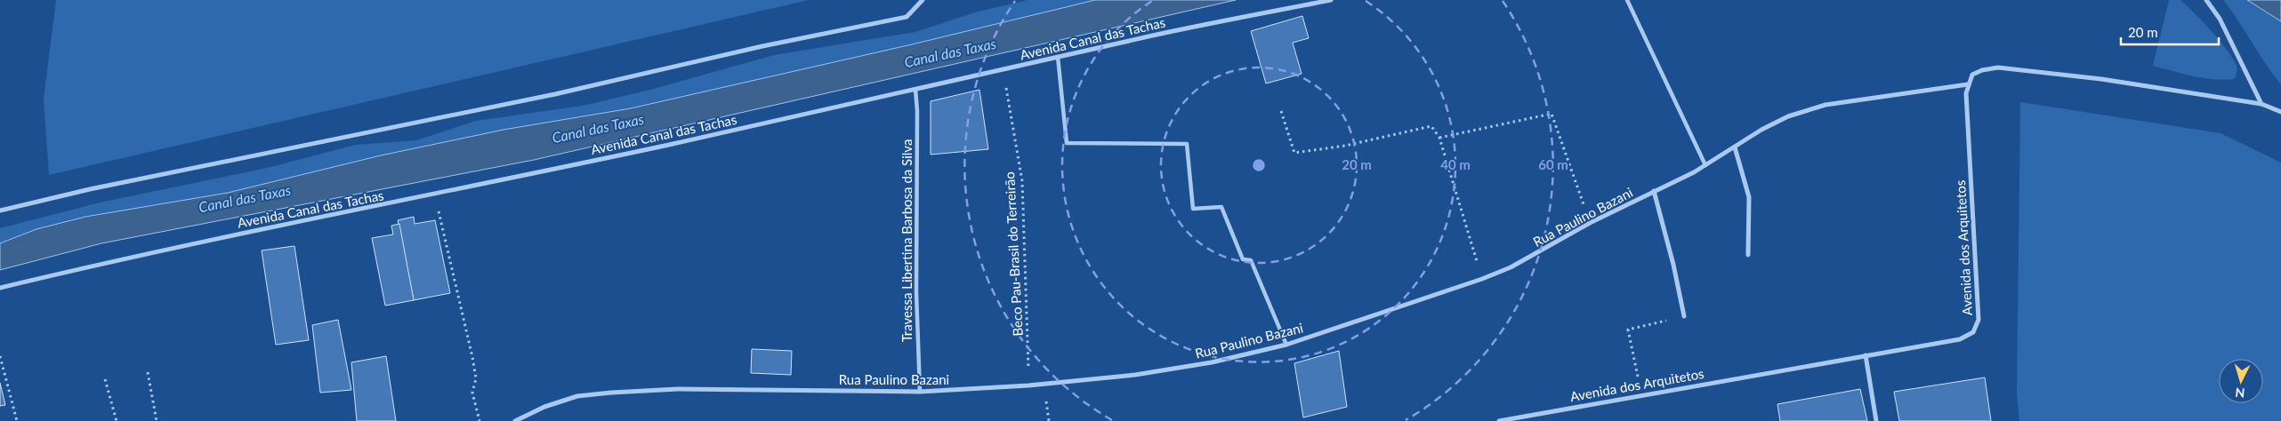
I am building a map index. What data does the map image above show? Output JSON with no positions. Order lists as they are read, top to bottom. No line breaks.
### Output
{"streets":{"street":["Avenida Canal das Tachas","Rua Paulino Bazani","Travessa Libertina Barbosa da Silva","Avenida dos Arquitetos"],"path":["Beco Pau-Brasil do Terreirão"]},"crossings":[["Avenida Canal das Tachas","Travessa Libertina Barbosa da Silva"],["Avenida Canal das Tachas","Beco Pau-Brasil do Terreirão"],["Rua Paulino Bazani","Travessa Libertina Barbosa da Silva"],["Rua Paulino Bazani","Avenida dos Arquitetos"],["Rua Paulino Bazani","Beco Pau-Brasil do Terreirão"]],"water":["Canal das Taxas"],"scale_bar":"20 m","north":"bottom","rings":["20 m","40 m","60 m"]}
